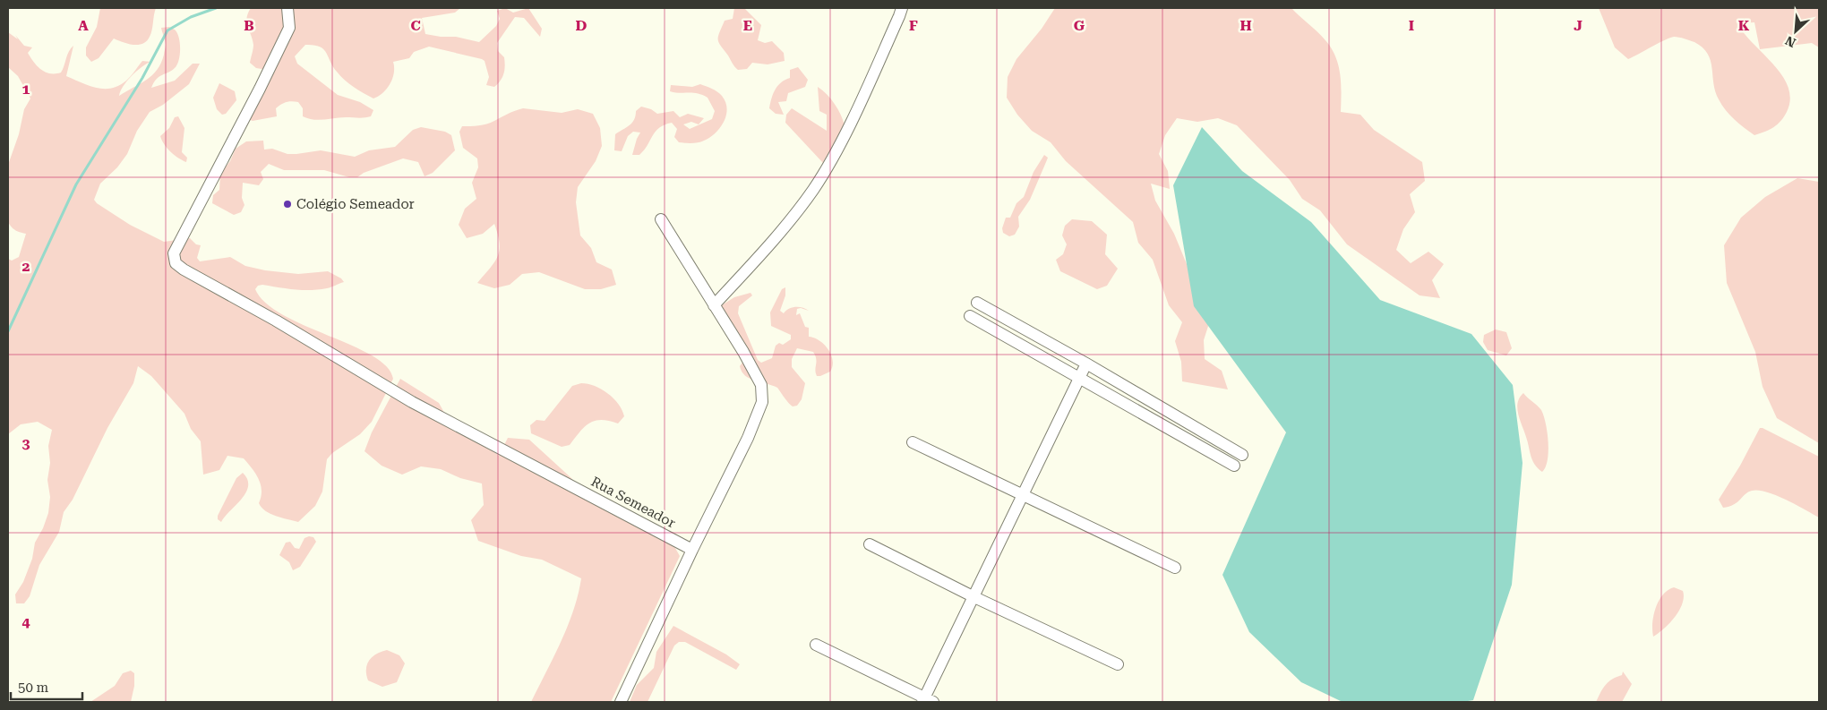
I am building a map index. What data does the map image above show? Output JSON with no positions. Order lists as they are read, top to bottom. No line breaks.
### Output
{"streets":{"street":["Rua Semeador"]},"places":["Colégio Semeador"],"scale_bar":"50 m","north":"bottom left","grid":{"columns":["A","B","C","D","E","F","G","H","I","J","K"],"rows":["1","2","3","4"]}}
